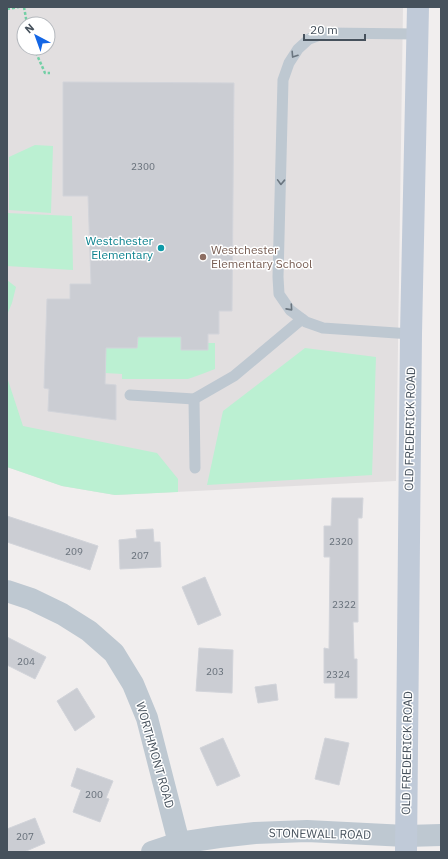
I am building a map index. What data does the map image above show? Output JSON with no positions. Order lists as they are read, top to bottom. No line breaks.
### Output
{"streets":{"street":["OLD FREDERICK ROAD","WORTHMONT ROAD","STONEWALL ROAD"]},"crossings":[["OLD FREDERICK ROAD","STONEWALL ROAD"],["WORTHMONT ROAD","STONEWALL ROAD"]],"places":["Westchester Elementary","Westchester Elementary School"],"house_numbers":["2300","2320","209","207","2322","204","203","2324","200","207"],"scale_bar":"20 m","north":"top left"}
